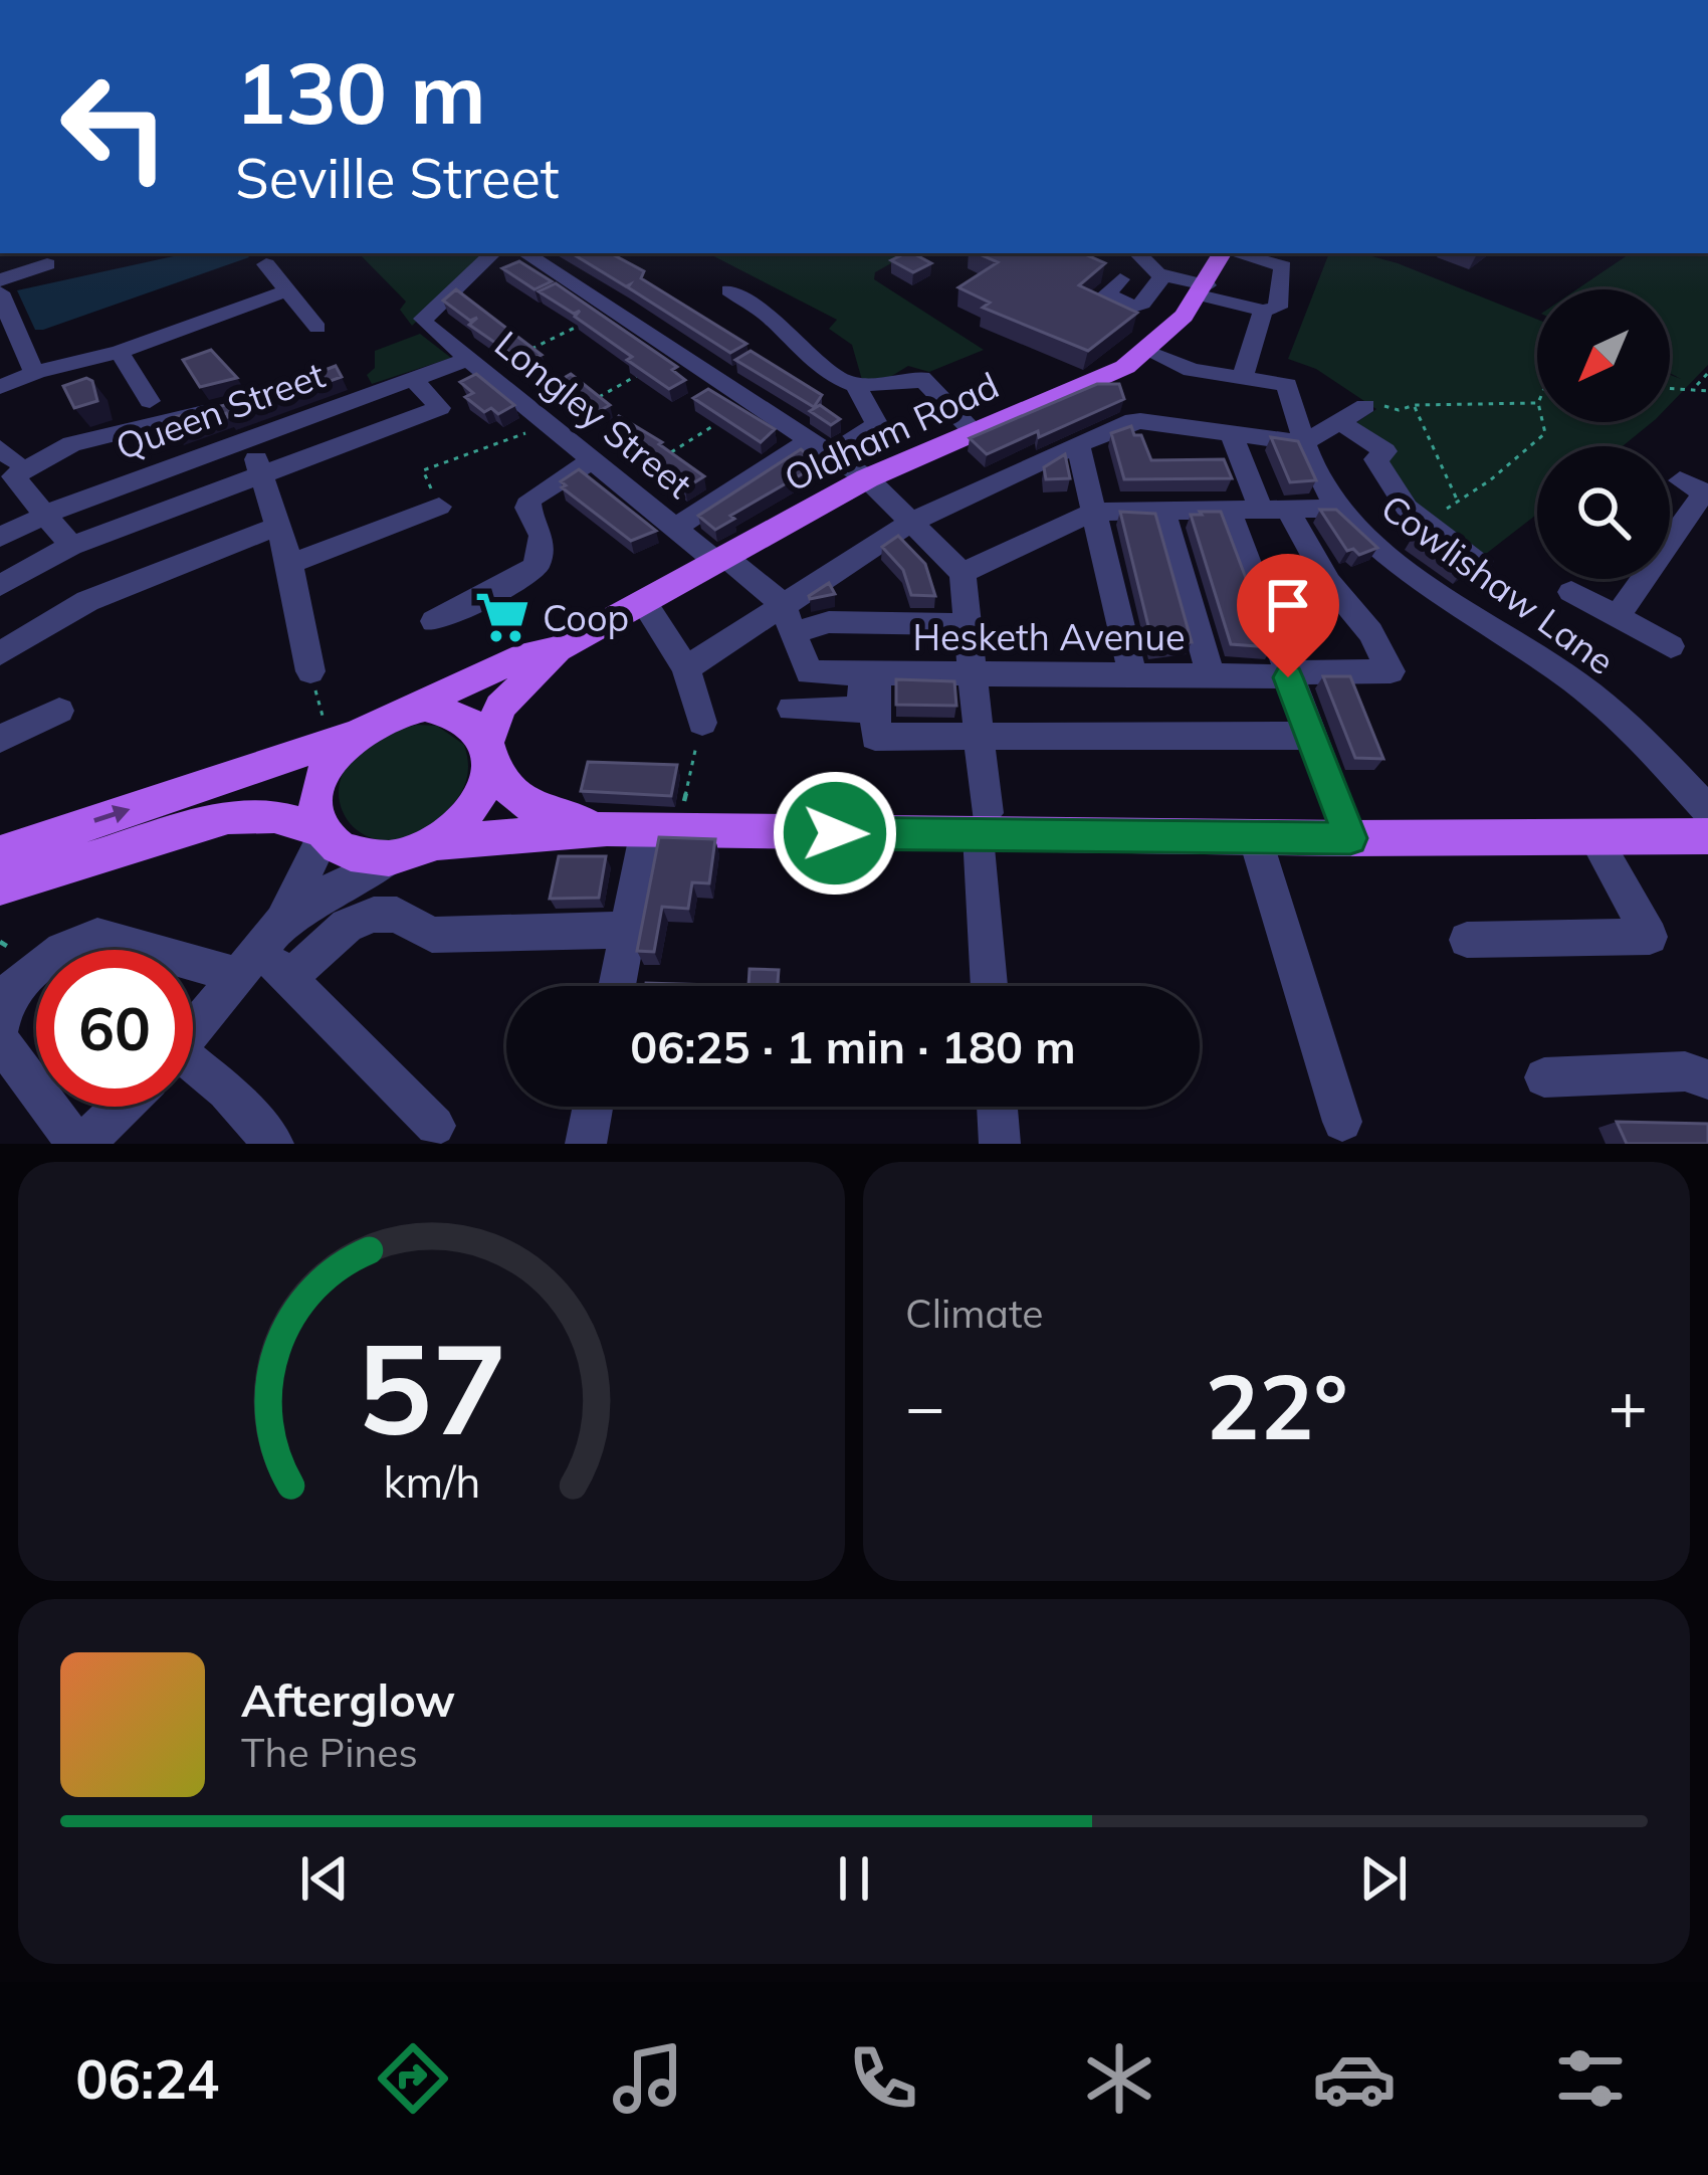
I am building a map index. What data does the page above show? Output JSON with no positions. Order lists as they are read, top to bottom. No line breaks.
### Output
{"streets":{"main road":["Oldham Road"],"street":["Queen Street","Longley Street","Cowlishaw Lane","Hesketh Avenue"]},"crossings":[["Queen Street","Longley Street"],["Longley Street","Oldham Road"],["Oldham Road","Cowlishaw Lane"]],"places":{"supermarket":["Coop"]},"north":"bottom left","page":{"turn":["130 m","Seville Street"],"limit":"60","trip":"06:25 · 1 min · 180 m","tile":"Climate","heat":["−","22°","+"],"song":["Afterglow","The Pines"],"tabs":"06:24","gauge":["57","km/h"]}}
